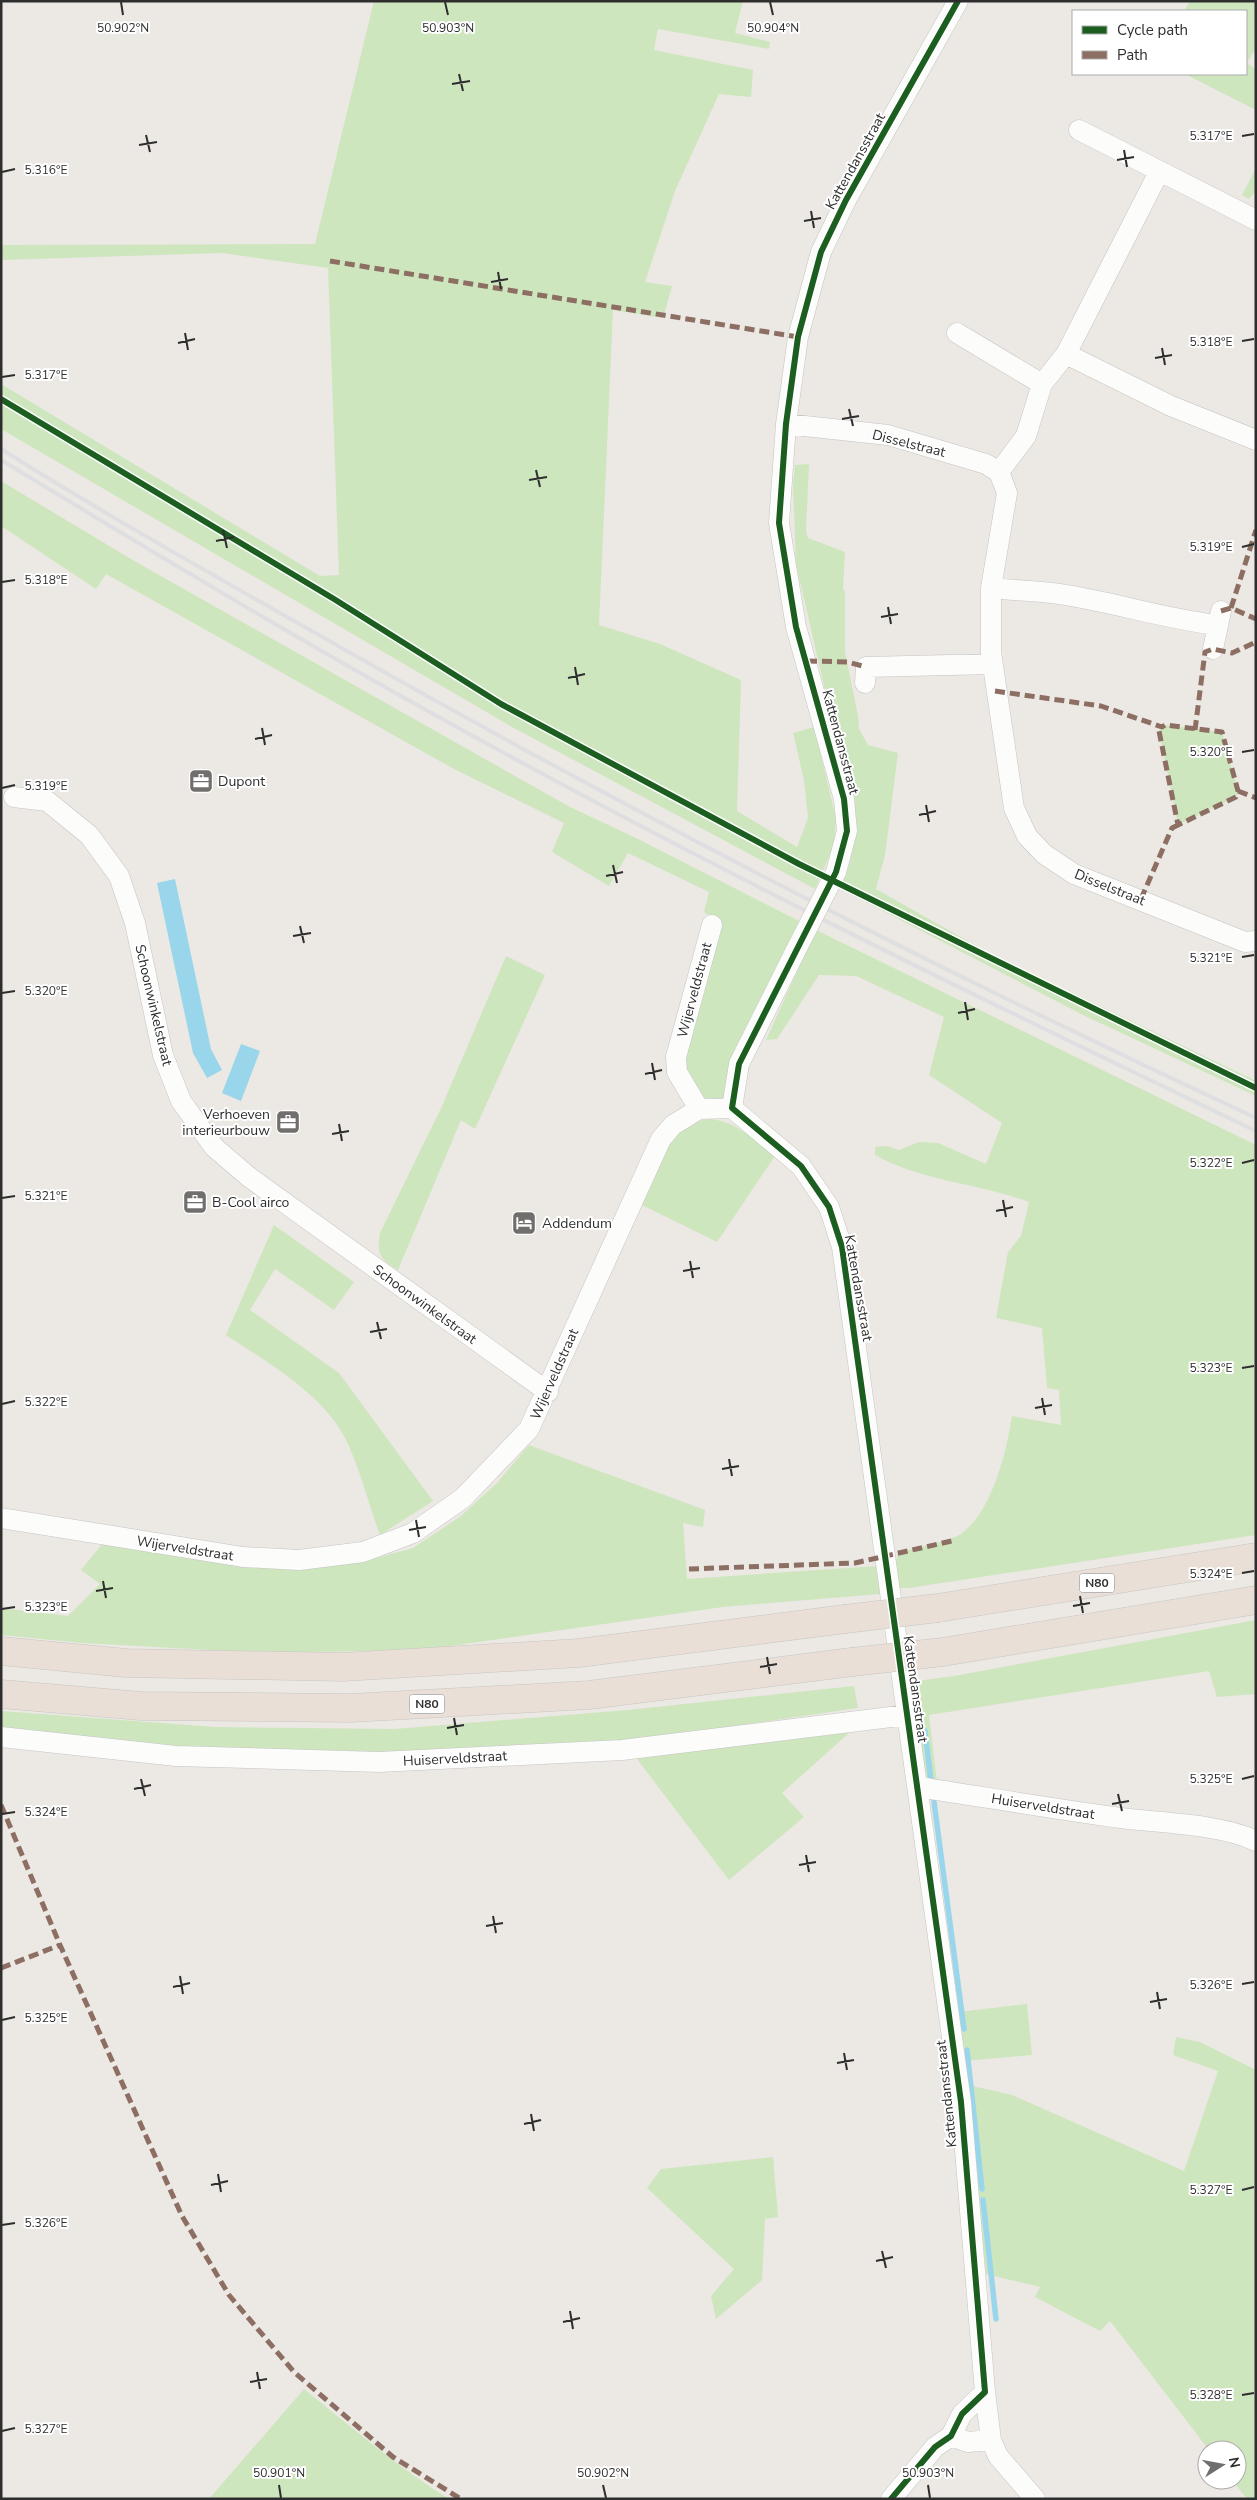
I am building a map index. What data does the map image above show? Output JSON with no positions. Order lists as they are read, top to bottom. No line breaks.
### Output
{"streets":{"highway":["N80"],"street":["Kattendansstraat","Disselstraat","Wijerveldstraat","Schoonwinkelstraat","Huiserveldstraat"]},"crossings":[["Kattendansstraat","Disselstraat"],["Kattendansstraat","Wijerveldstraat"],["Kattendansstraat","Huiserveldstraat"],["Wijerveldstraat","Schoonwinkelstraat"]],"places":{"office":["Dupont","Verhoeven interieurbouw","B-Cool airco"],"hotel":["Addendum"]},"legend":["Cycle path","Path"],"north":"right","coordinates":["50.902°N","50.903°N","50.904°N","5.317°E","5.316°E","5.318°E","5.319°E","5.320°E","5.321°E","5.322°E","5.323°E","5.324°E","5.325°E","5.326°E","5.327°E","5.328°E","50.901°N"]}
